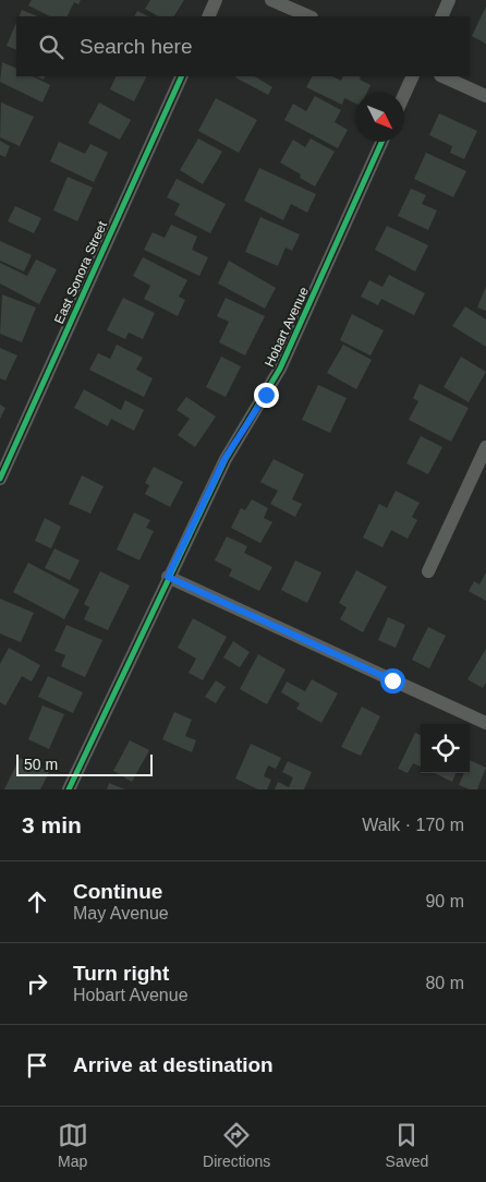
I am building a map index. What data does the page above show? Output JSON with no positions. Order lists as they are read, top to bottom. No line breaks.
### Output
{"streets":{"street":["East Sonora Street","Hobart Avenue"]},"scale_bar":"50 m","north":"bottom right","page":{"search":"Search here","scale":"50 m","heading":["3 min","Walk · 170 m"],"list":[["Continue","May Avenue","90 m"],["Turn right","Hobart Avenue","80 m"],"Arrive at destination"],"nav":["Map","Directions","Saved"]}}
